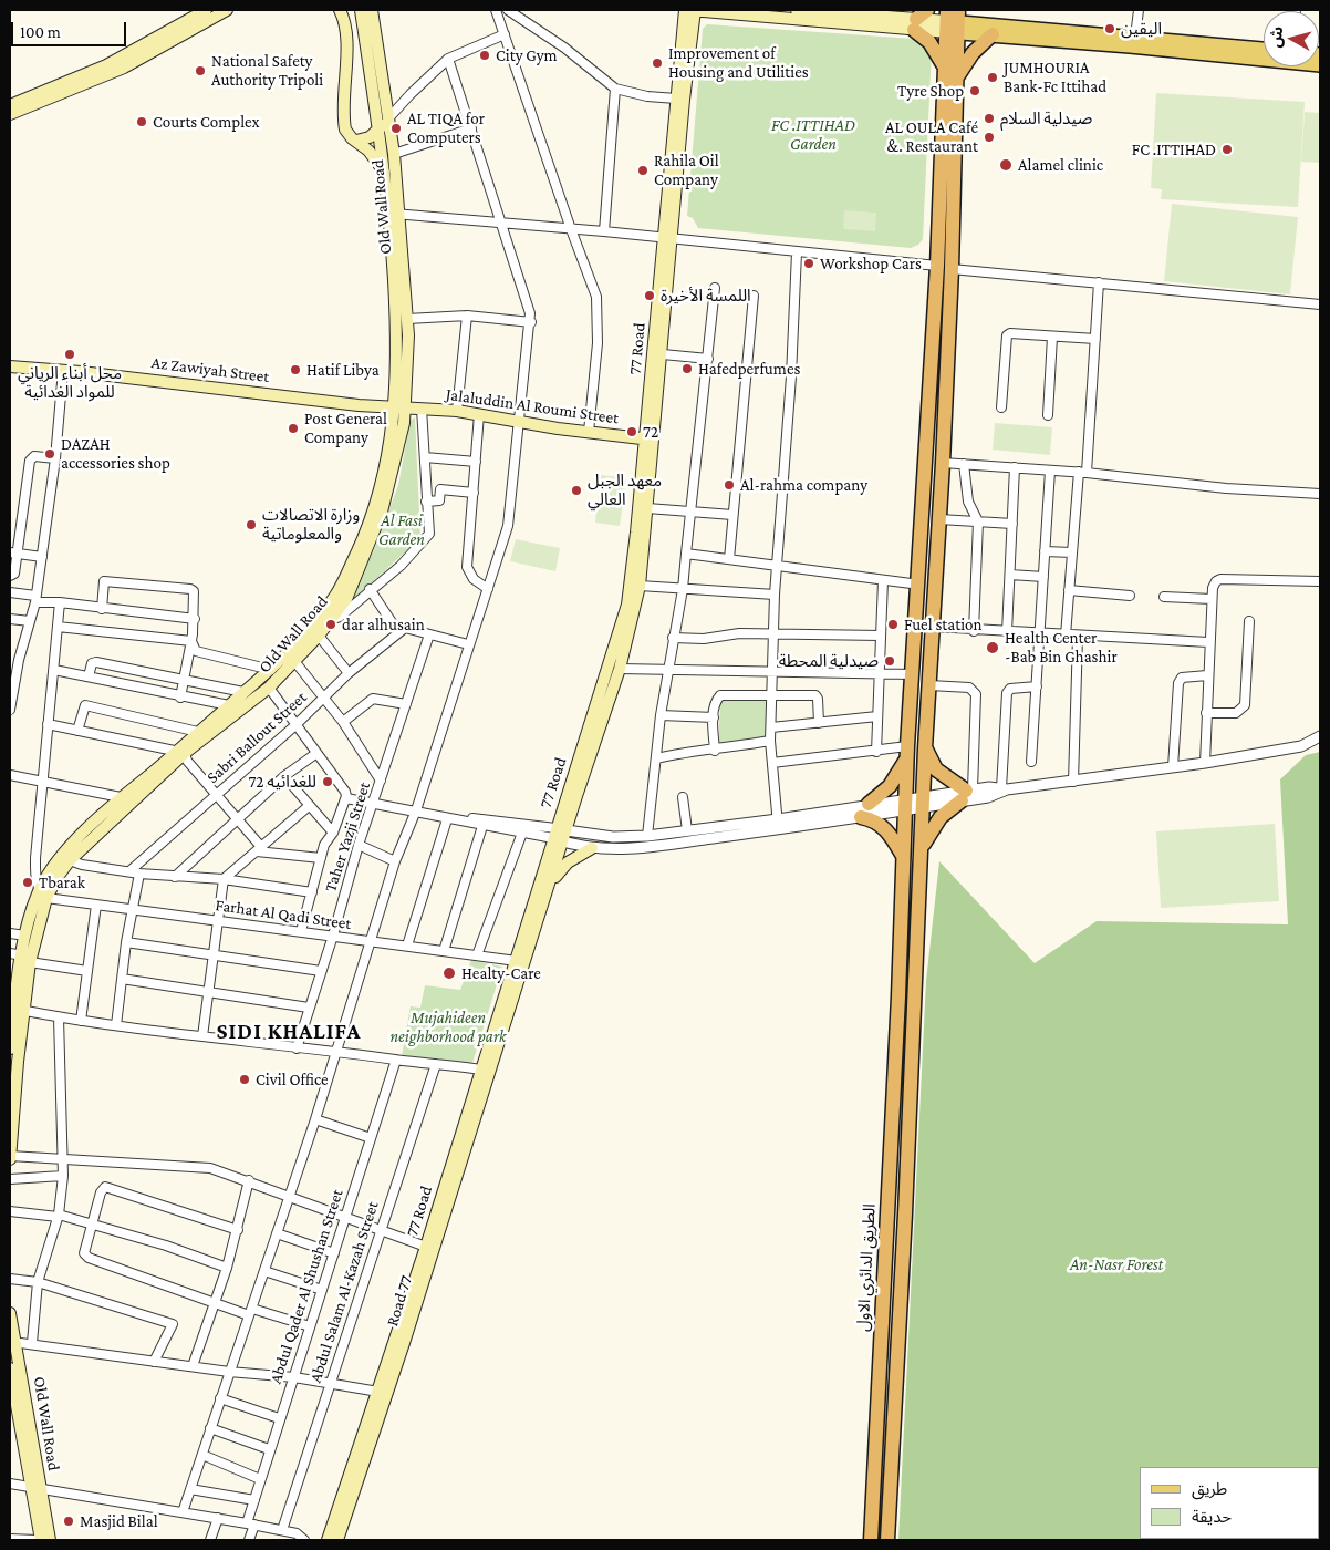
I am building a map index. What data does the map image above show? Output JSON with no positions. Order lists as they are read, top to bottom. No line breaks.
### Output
{"streets":{"highway":["الطريق الدائري الاول"],"main road":["Old Wall Road","77 Road","Az Zawiyah Street","Jalaluddin Al Roumi Street","Road 77"],"street":["Sabri Ballout Street","Taher Yazji Street","Farhat Al Qadi Street","Abdul Qader Al Shushan Street","Abdul Salam Al-Kazah Street"]},"crossings":[["Old Wall Road","Az Zawiyah Street"],["Old Wall Road","Jalaluddin Al Roumi Street"],["Old Wall Road","Farhat Al Qadi Street"],["77 Road","Jalaluddin Al Roumi Street"],["77 Road","Farhat Al Qadi Street"],["77 Road","Road 77"],["Az Zawiyah Street","Jalaluddin Al Roumi Street"],["Taher Yazji Street","Farhat Al Qadi Street"]],"districts":["SIDI KHALIFA"],"parks":["FC .ITTIHAD Garden","Al Fasi Garden","Mujahideen neighborhood park","An-Nasr Forest"],"places":["اليقين","City Gym","Improvement of Housing and Utilities","National Safety Authority Tripoli","JUMHOURIA Bank-Fc Ittihad","Tyre Shop","صيدلية السلام","Courts Complex","AL TIQA for Computers","AL OULA Café &. Restaurant","FC .ITTIHAD","Alamel clinic","Rahila Oil Company","Workshop Cars","اللمسة الأخيرة","محل أبناء الرياني للمواد الغدائية","Hafedperfumes","Hatif Libya","Post General Company","72","DAZAH accessories shop","Al-rahma company","معهد الجبل العالي","وزارة الاتصالات والمعلوماتية","dar alhusain","Fuel station","Health Center -Bab Bin Ghashir","صيدلية المحطة","72 للغدائيه","Tbarak","Healty-Care","Civil Office","Masjid Bilal"],"legend":["طريق","حديقة"],"scale_bar":"100 m","north":"left"}
